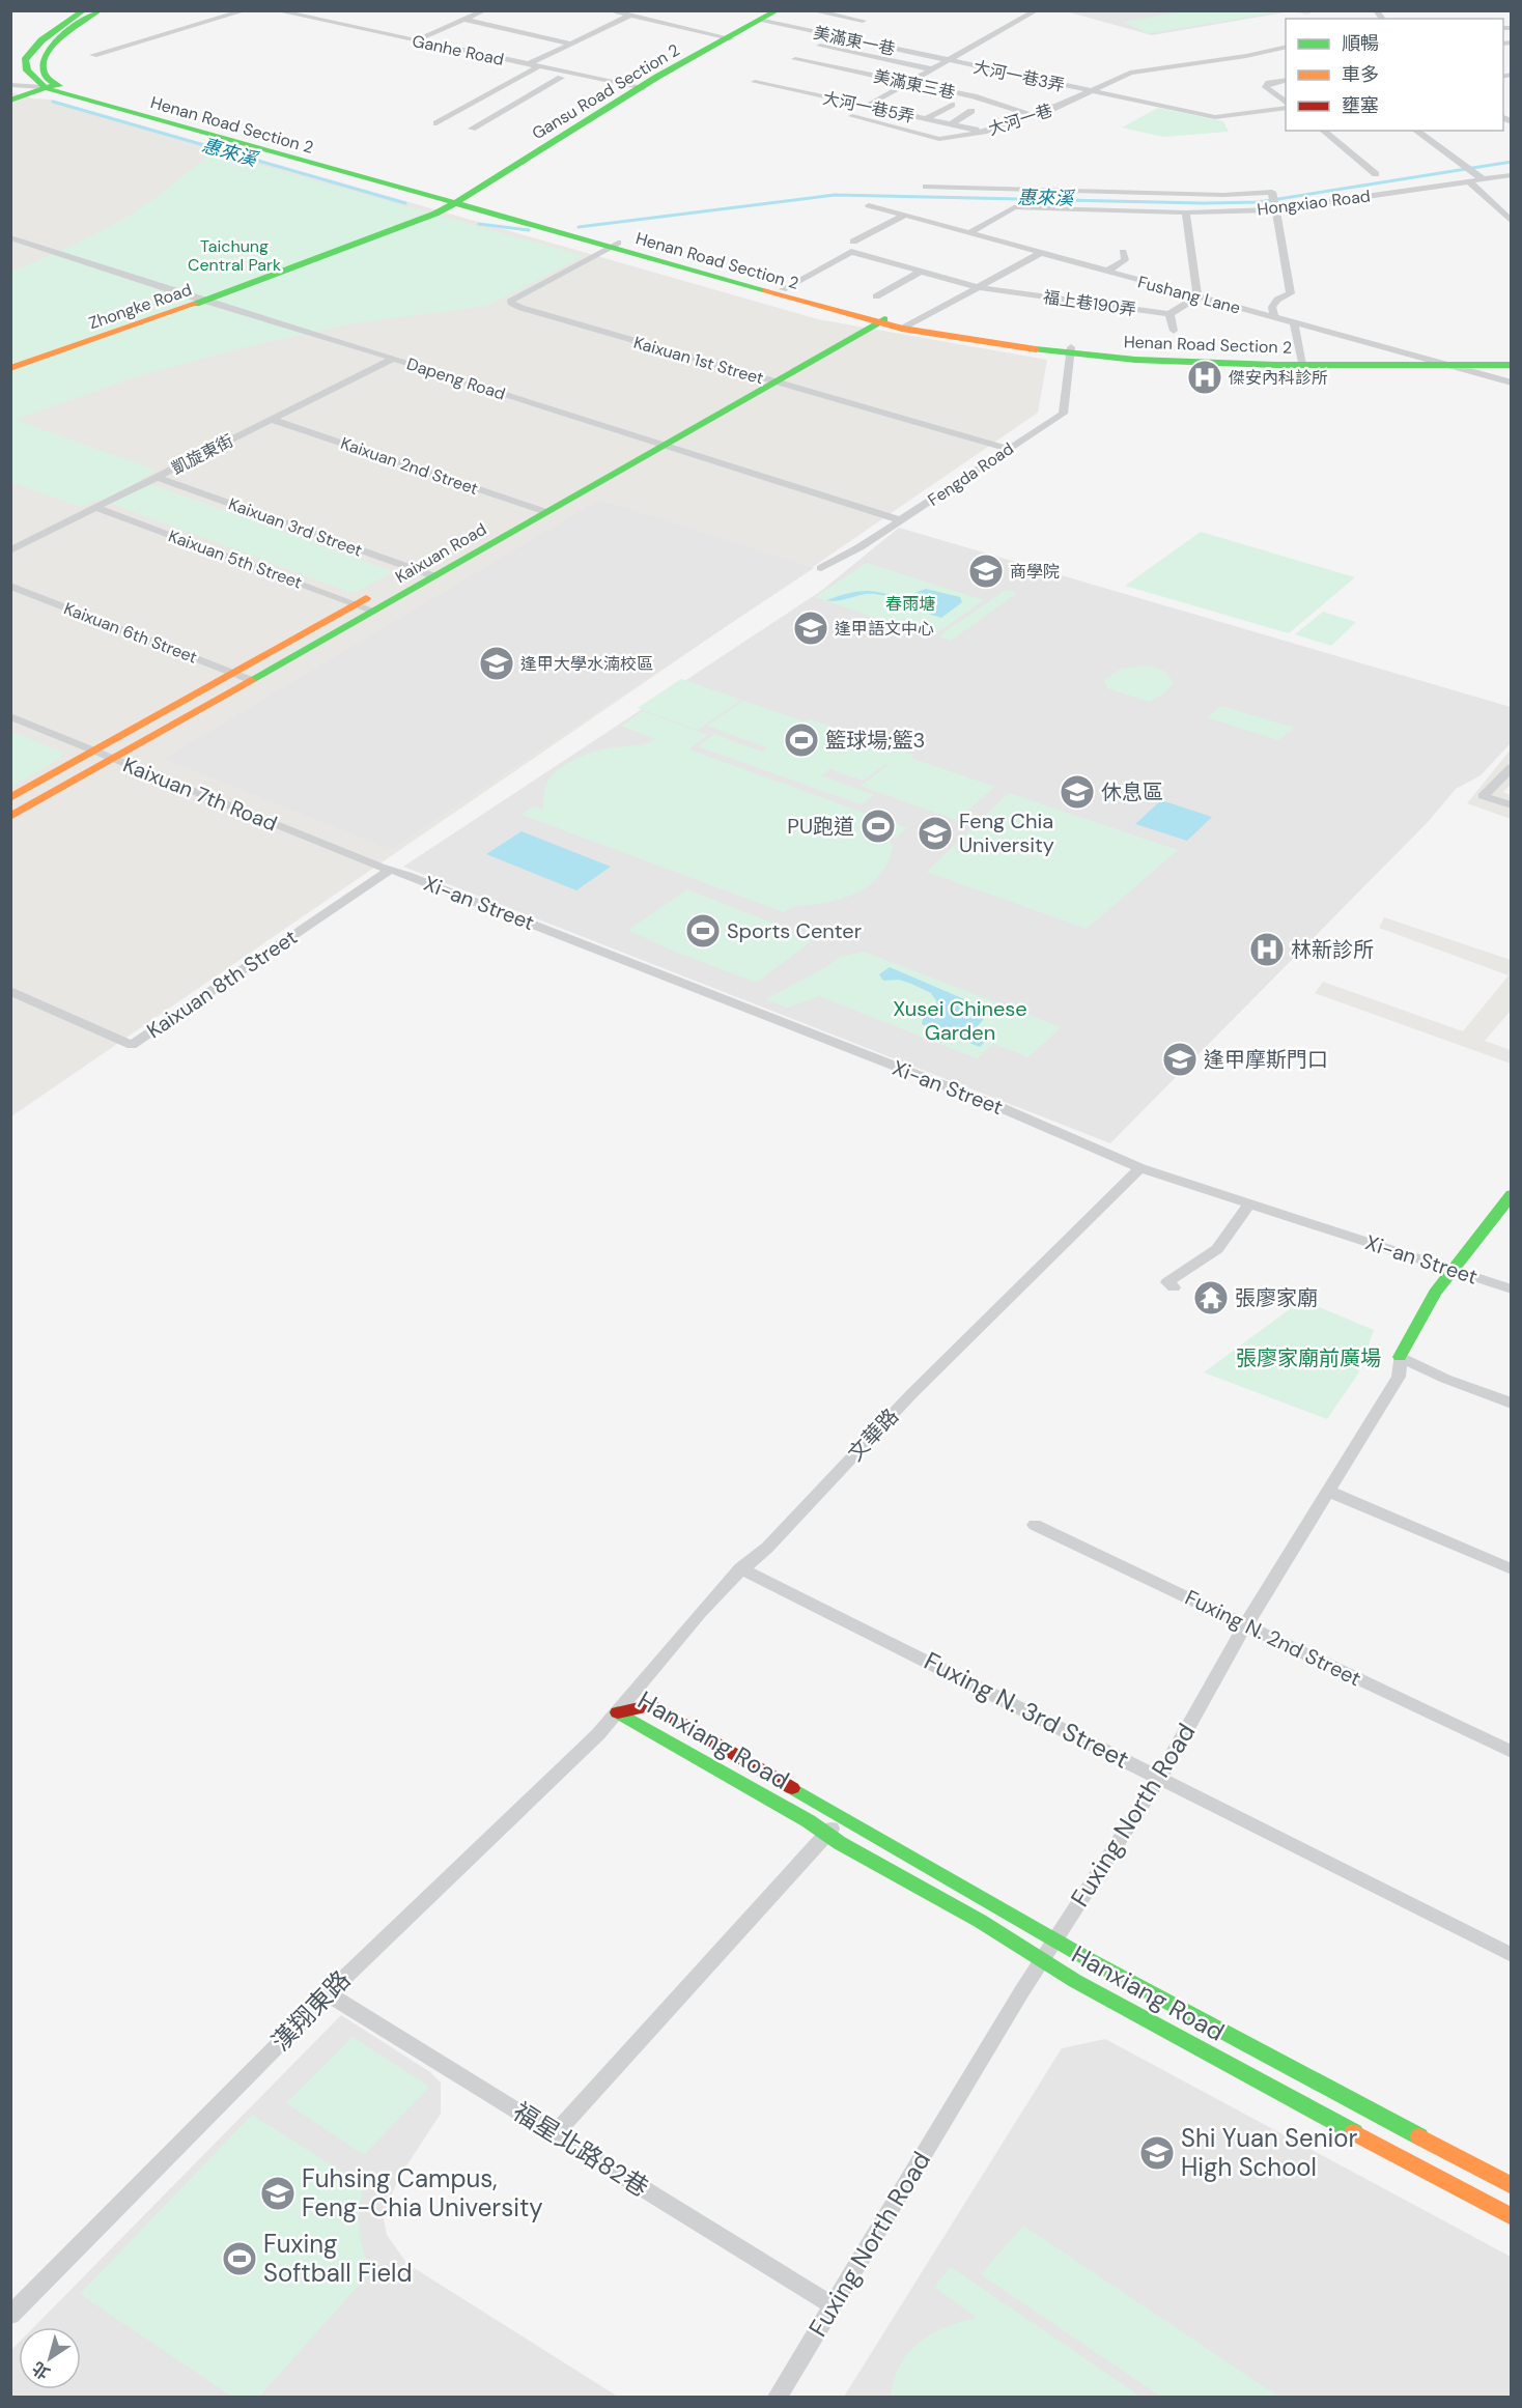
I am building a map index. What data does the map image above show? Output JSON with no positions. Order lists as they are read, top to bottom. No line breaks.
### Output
{"streets":{"street":["美滿東一巷","Ganhe Road","大河一巷3弄","美滿東三巷","Gansu Road Section 2","大河一巷5弄","大河一巷","Henan Road Section 2","Hongxiao Road","Fushang Lane","福上巷190弄","Zhongke Road","Kaixuan 1st Street","Dapeng Road","凱旋東街","Kaixuan 2nd Street","Fengda Road","Kaixuan 3rd Street","Kaixuan Road","Kaixuan 5th Street","Kaixuan 6th Street","Kaixuan 7th Road","Xi-an Street","Kaixuan 8th Street","文華路","Fuxing N. 2nd Street","Fuxing N. 3rd Street","Hanxiang Road","Fuxing North Road","漢翔東路","福星北路82巷"]},"crossings":[["美滿東一巷","大河一巷3弄"],["美滿東一巷","Gansu Road Section 2"],["Ganhe Road","Gansu Road Section 2"],["大河一巷3弄","大河一巷"],["美滿東三巷","大河一巷"],["Gansu Road Section 2","Henan Road Section 2"],["Gansu Road Section 2","Zhongke Road"],["大河一巷5弄","大河一巷"],["Henan Road Section 2","Fushang Lane"],["Henan Road Section 2","福上巷190弄"],["Henan Road Section 2","Zhongke Road"],["Henan Road Section 2","Kaixuan 1st Street"],["Henan Road Section 2","Fengda Road"],["Henan Road Section 2","Kaixuan Road"],["Hongxiao Road","Fushang Lane"],["Zhongke Road","Dapeng Road"],["Kaixuan 1st Street","Fengda Road"],["Kaixuan 1st Street","Kaixuan Road"],["Dapeng Road","凱旋東街"],["Dapeng Road","Fengda Road"],["Dapeng Road","Kaixuan Road"],["凱旋東街","Kaixuan 2nd Street"],["凱旋東街","Kaixuan 3rd Street"],["凱旋東街","Kaixuan 5th Street"],["Kaixuan 2nd Street","Kaixuan Road"],["Kaixuan 3rd Street","Kaixuan Road"],["Kaixuan Road","Kaixuan 5th Street"],["Kaixuan Road","Kaixuan 6th Street"],["Kaixuan Road","Kaixuan 7th Road"],["Kaixuan 7th Road","Xi-an Street"],["Kaixuan 7th Road","Kaixuan 8th Street"],["Xi-an Street","Kaixuan 8th Street"],["Xi-an Street","文華路"],["文華路","Fuxing N. 3rd Street"],["文華路","Hanxiang Road"],["文華路","漢翔東路"],["Fuxing N. 2nd Street","Fuxing North Road"],["Fuxing N. 3rd Street","Fuxing North Road"],["Hanxiang Road","Fuxing North Road"],["Hanxiang Road","漢翔東路"],["Fuxing North Road","福星北路82巷"],["漢翔東路","福星北路82巷"]],"water":["惠來溪"],"parks":["Taichung Central Park","春雨塘","Xusei Chinese Garden","張廖家廟前廣場"],"places":{"hospital":["傑安內科診所","林新診所"],"school or university":["商學院","逢甲語文中心","逢甲大學水湳校區","休息區","Feng Chia University","逢甲摩斯門口","Shi Yuan Senior High School","Fuhsing Campus, Feng-Chia University"],"sports":["籃球場;籃3","PU跑道","Sports Center","Fuxing Softball Field"],"temple":["張廖家廟"]},"legend":["順暢","車多","壅塞"],"north":"bottom left"}
